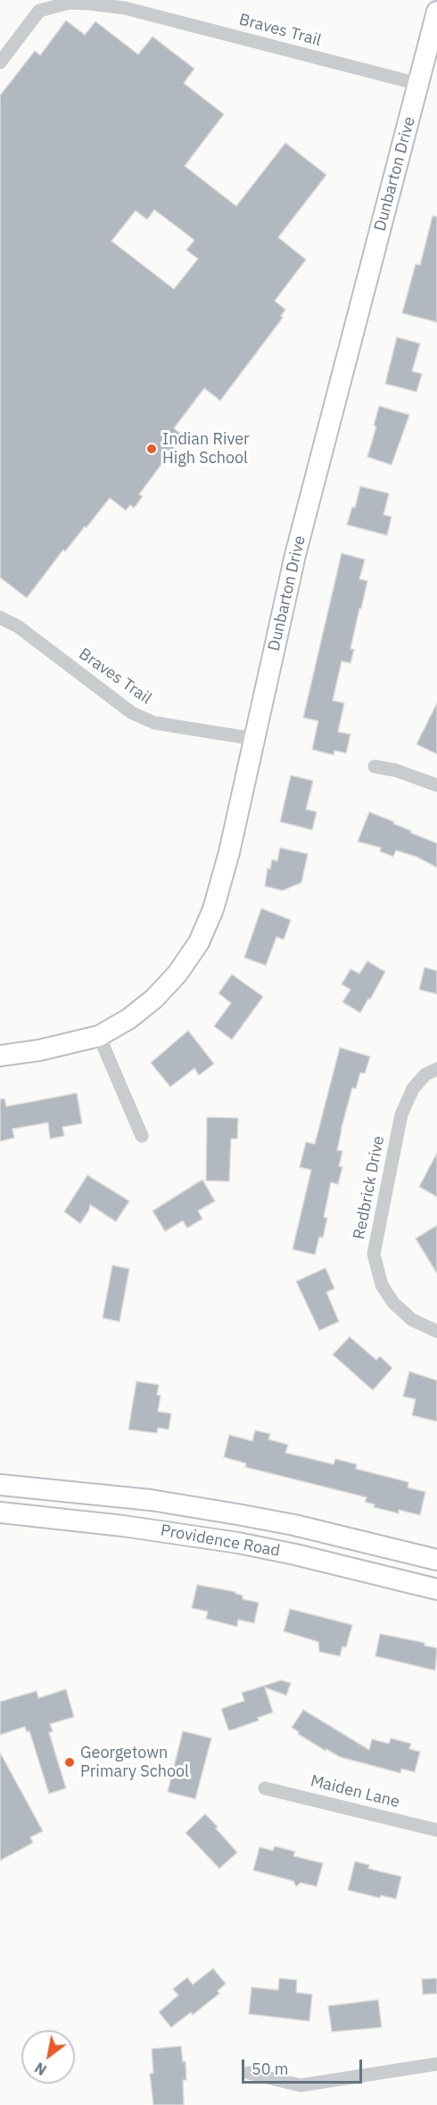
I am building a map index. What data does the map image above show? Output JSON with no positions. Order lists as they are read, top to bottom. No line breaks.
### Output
{"streets":{"street":["Braves Trail","Dunbarton Drive","Redbrick Drive","Providence Road","Maiden Lane"]},"crossings":[["Braves Trail","Dunbarton Drive"]],"places":["Indian River High School","Georgetown Primary School"],"scale_bar":"50 m","north":"bottom left"}
